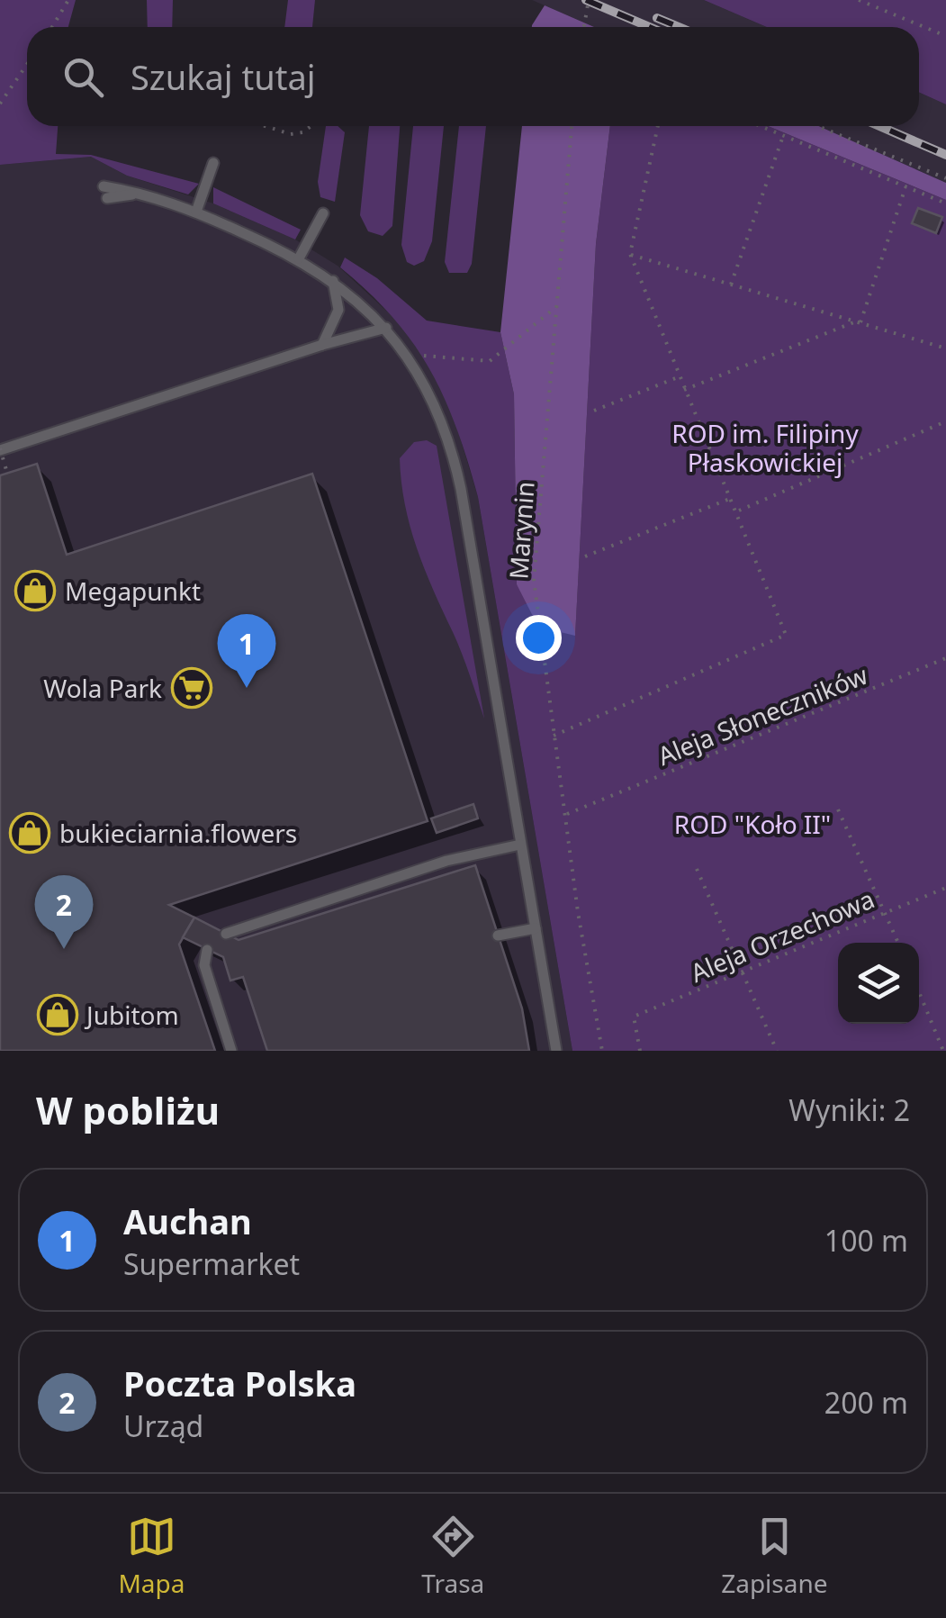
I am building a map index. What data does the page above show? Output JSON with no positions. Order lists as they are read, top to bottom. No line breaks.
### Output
{"streets":{"path":["Marynin","Aleja Słoneczników","Aleja Orzechowa"]},"crossings":[["Marynin","Aleja Słoneczników"]],"parks":["ROD im. Filipiny Płaskowickiej","ROD \"Koło II\""],"places":{"shop":["Megapunkt","bukieciarnia.flowers","Jubitom"],"supermarket":["Wola Park"]},"page":{"search":"Szukaj tutaj","pins":["1","2"],"heading":["W pobliżu","Wyniki: 2"],"list":[{"mark":"1","name":"Auchan","note":"Supermarket","value":"100 m"},{"mark":"2","name":"Poczta Polska","note":"Urząd","value":"200 m"}],"nav":["Mapa","Trasa","Zapisane"]}}
